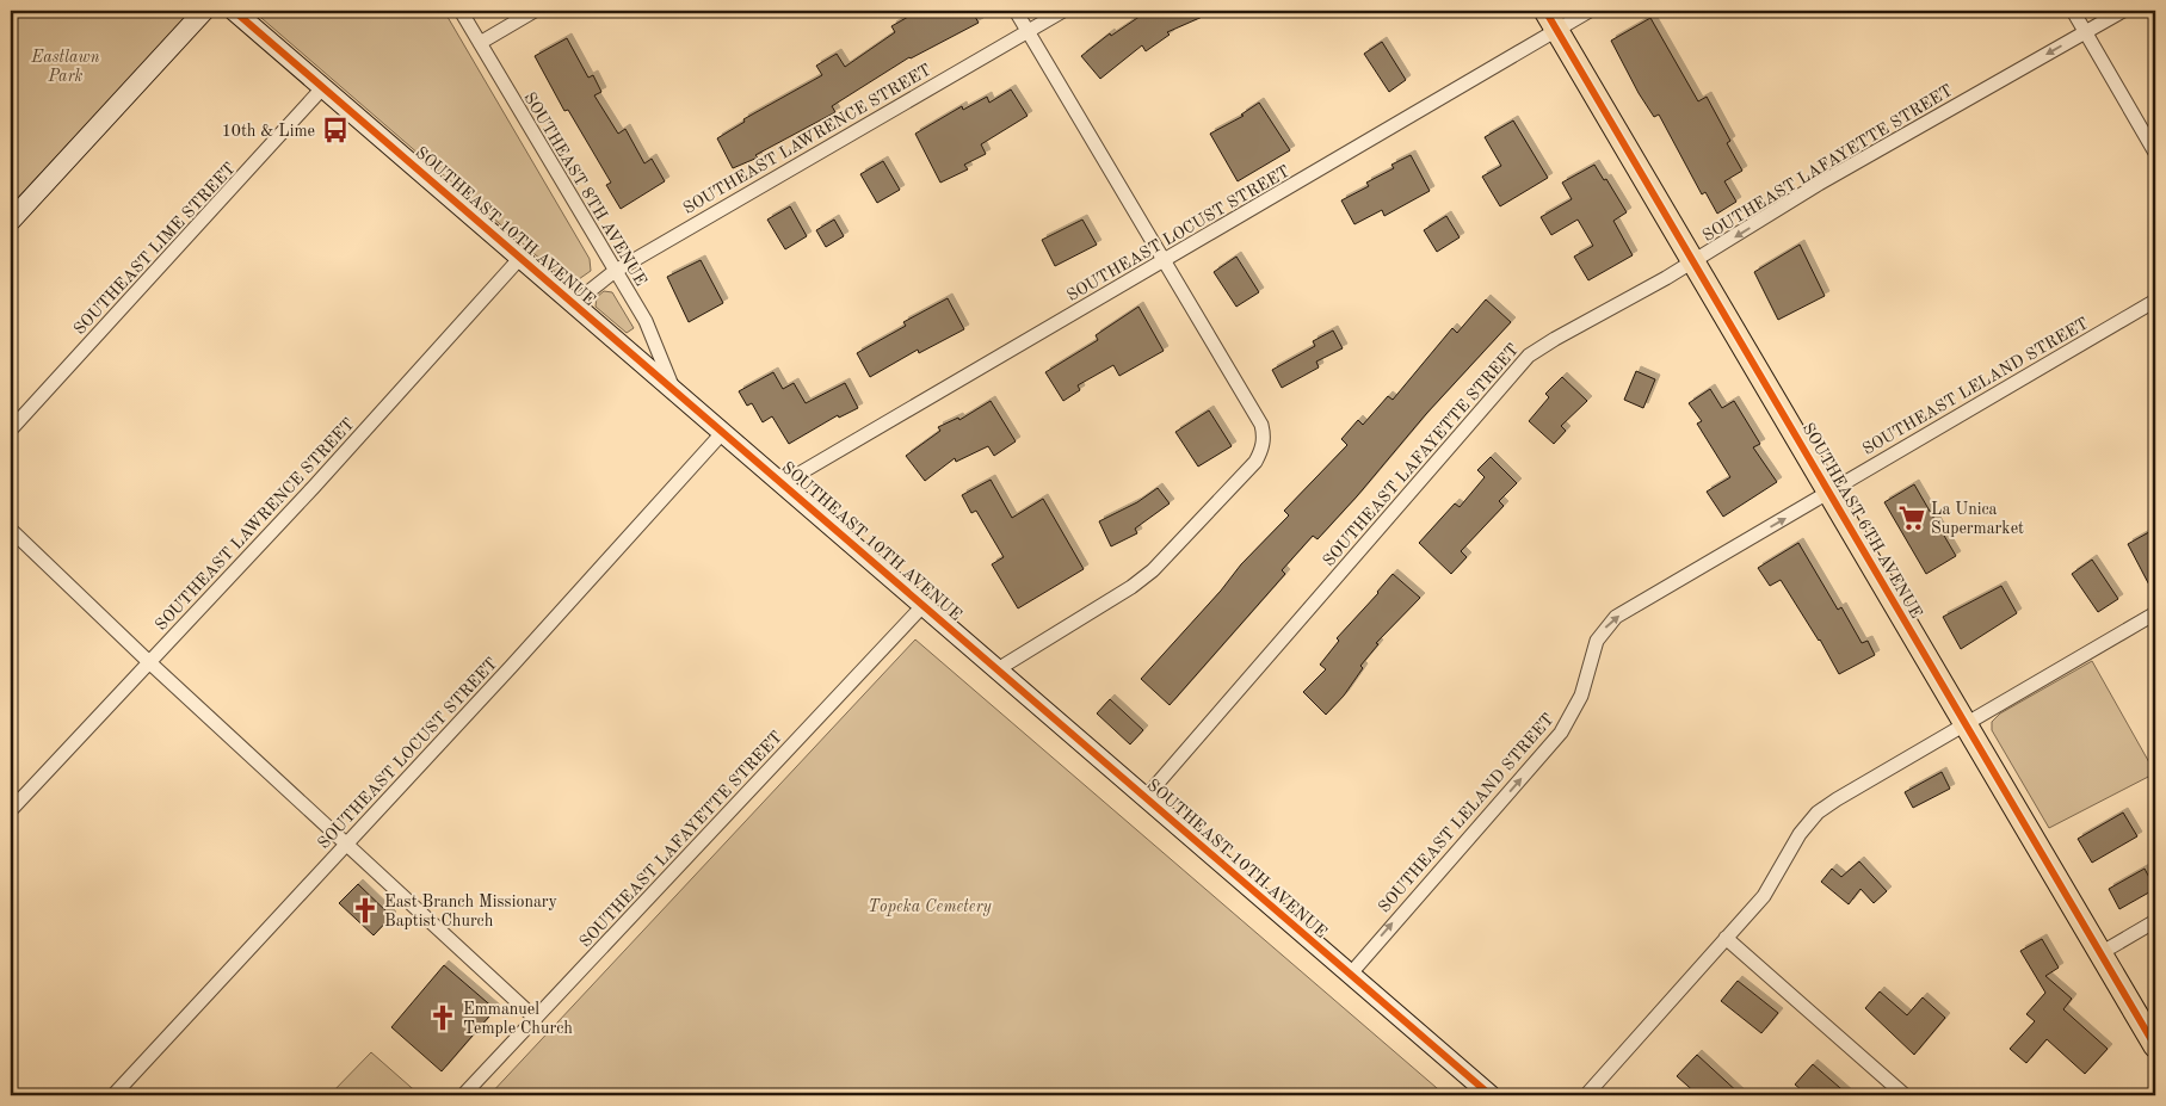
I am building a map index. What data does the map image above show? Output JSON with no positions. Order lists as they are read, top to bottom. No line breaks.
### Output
{"streets":{"main road":["SOUTHEAST 10TH AVENUE","SOUTHEAST 6TH AVENUE"],"street":["SOUTHEAST LAWRENCE STREET","SOUTHEAST LAFAYETTE STREET","SOUTHEAST 8TH AVENUE","SOUTHEAST LOCUST STREET","SOUTHEAST LIME STREET","SOUTHEAST LELAND STREET"]},"crossings":[["SOUTHEAST LAWRENCE STREET","SOUTHEAST 8TH AVENUE"],["SOUTHEAST LAWRENCE STREET","SOUTHEAST 10TH AVENUE"],["SOUTHEAST LAFAYETTE STREET","SOUTHEAST 10TH AVENUE"],["SOUTHEAST LAFAYETTE STREET","SOUTHEAST 6TH AVENUE"],["SOUTHEAST 8TH AVENUE","SOUTHEAST 10TH AVENUE"],["SOUTHEAST 10TH AVENUE","SOUTHEAST LOCUST STREET"],["SOUTHEAST 10TH AVENUE","SOUTHEAST LIME STREET"],["SOUTHEAST 10TH AVENUE","SOUTHEAST LELAND STREET"],["SOUTHEAST LOCUST STREET","SOUTHEAST 6TH AVENUE"],["SOUTHEAST LELAND STREET","SOUTHEAST 6TH AVENUE"]],"one_way":["SOUTHEAST LELAND STREET"],"parks":["Eastlawn Park","Topeka Cemetery"],"places":{"bus stop":["10th & Lime"],"supermarket":["La Unica Supermarket"],"church":["East Branch Missionary Baptist Church","Emmanuel Temple Church"]}}
